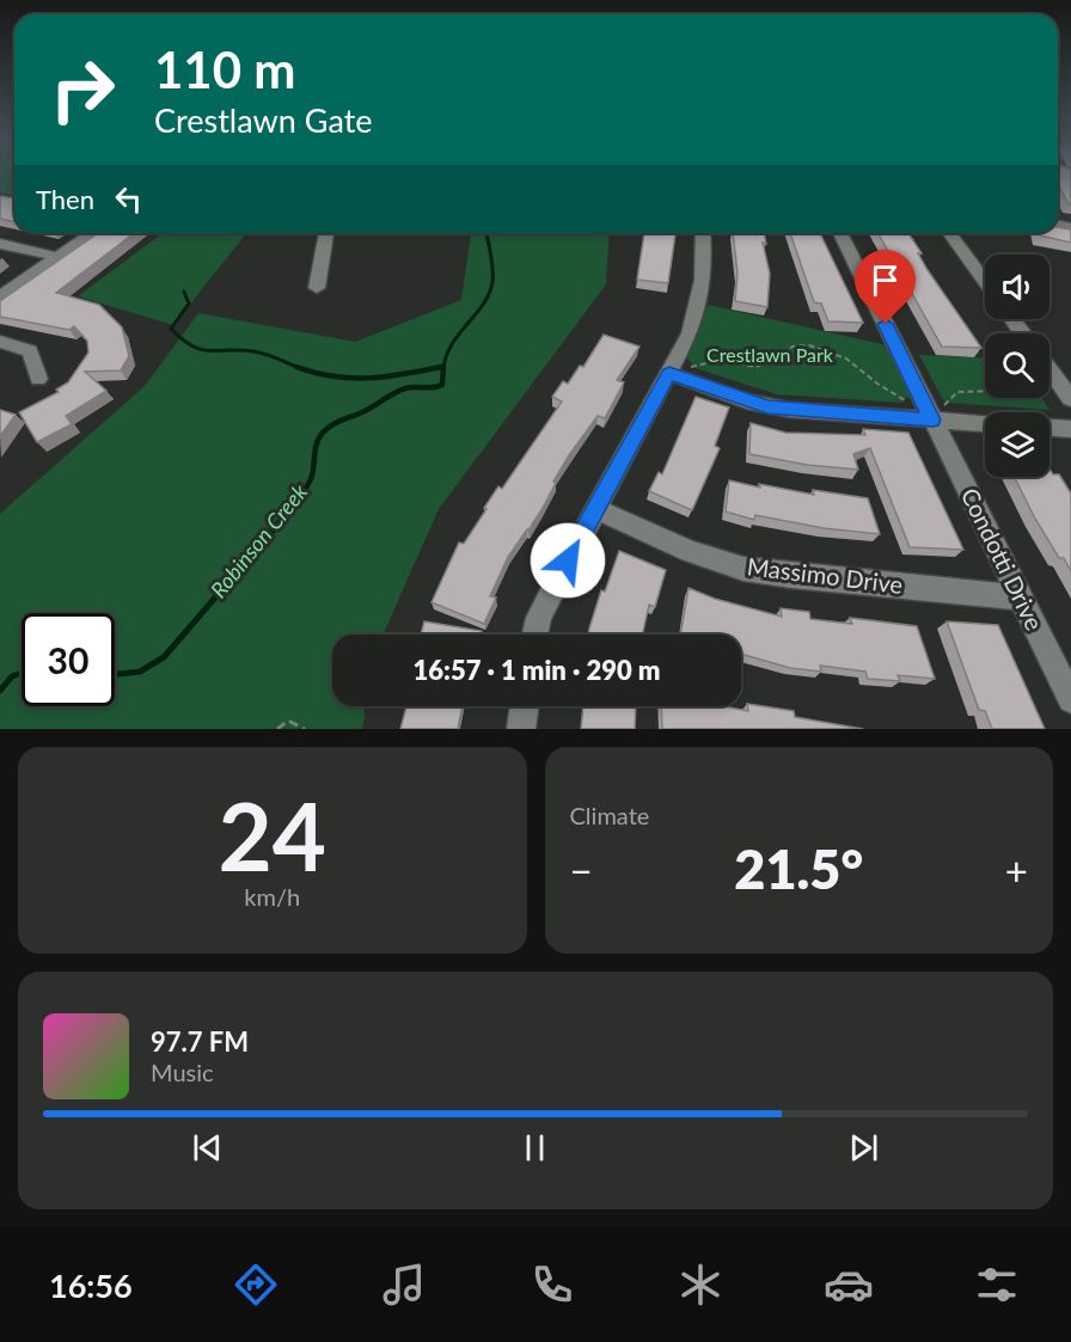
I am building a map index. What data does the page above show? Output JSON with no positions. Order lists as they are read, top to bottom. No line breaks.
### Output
{"streets":{"street":["Condotti Drive","Massimo Drive"]},"crossings":[["Condotti Drive","Massimo Drive"]],"water":["Robinson Creek"],"parks":["Crestlawn Park"],"page":{"turn":["110 m","Crestlawn Gate"],"then":"Then","limit":"30","trip":"16:57 · 1 min · 290 m","tile":[["24","km/h"],"Climate"],"heat":["−","21.5°","+"],"song":["97.7 FM","Music"],"tabs":"16:56"}}
